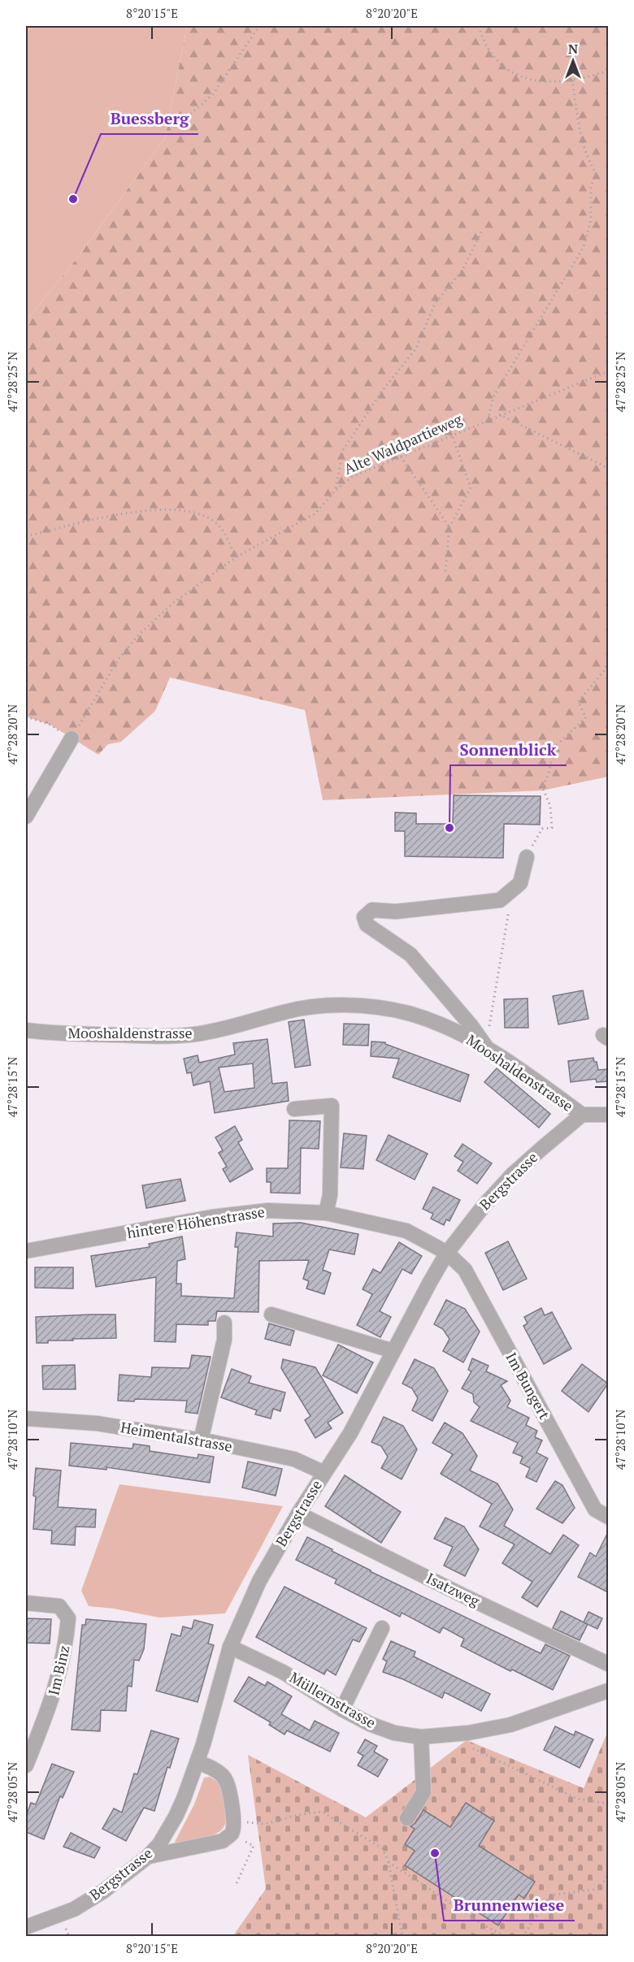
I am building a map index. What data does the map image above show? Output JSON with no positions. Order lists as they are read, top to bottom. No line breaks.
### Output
{"streets":{"street":["Mooshaldenstrasse","Bergstrasse","hintere Höhenstrasse","Im Bungert","Heimentalstrasse","Isatzweg","Im Binz","Müllernstrasse"],"path":["Alte Waldpartieweg"]},"crossings":[["Mooshaldenstrasse","Bergstrasse"],["Bergstrasse","hintere Höhenstrasse"],["Bergstrasse","Im Bungert"],["Bergstrasse","Heimentalstrasse"],["Bergstrasse","Isatzweg"],["Bergstrasse","Müllernstrasse"],["hintere Höhenstrasse","Im Bungert"]],"places":["Buessberg","Sonnenblick","Brunnenwiese"],"north":"top","coordinates":["8°20'15\"E","8°20'20\"E","47°28'25\"N","47°28'20\"N","47°28'15\"N","47°28'10\"N","47°28'05\"N"]}
